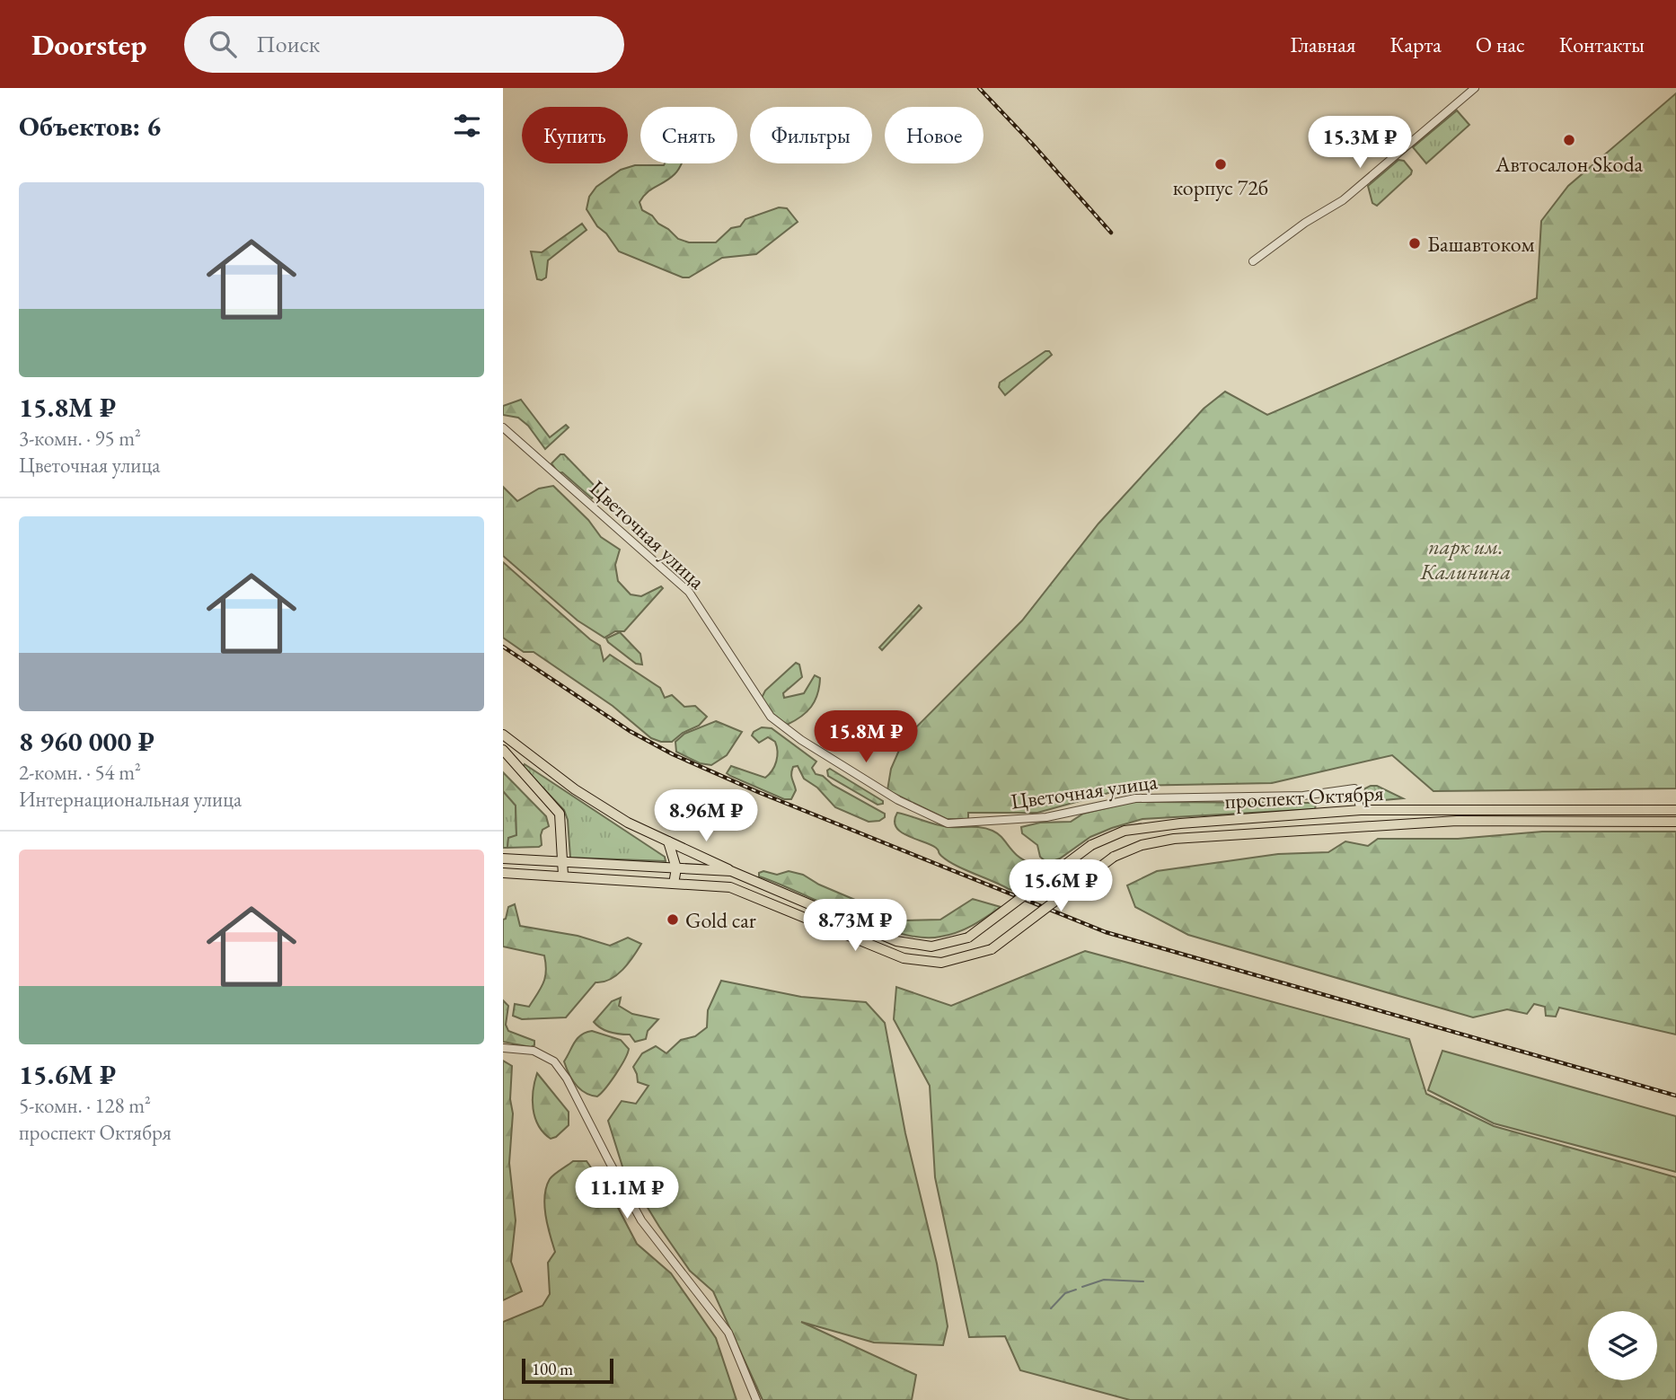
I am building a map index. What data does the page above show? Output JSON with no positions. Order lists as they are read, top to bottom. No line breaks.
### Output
{"streets":{"main road":["проспект Октября"],"street":["Цветочная улица"]},"crossings":[["Цветочная улица","проспект Октября"]],"parks":["парк им. Калинина"],"places":["Автосалон Skoda","корпус 72б","Башавтоком","Gold car"],"scale_bar":"100 m","page":{"header":"Doorstep","search":"Поиск","nav":["Главная","Карта","О нас","Контакты"],"heading":"Объектов: 6","chip":["Купить","Снять","Фильтры","Новое"],"price":["15.3M ₽","15.8M ₽","8.96M ₽","15.6M ₽","8.73M ₽","11.1M ₽"],"list":[{"name":"15.8M ₽","note":"3-комн. · 95 m² · Цветочная улица"},{"name":"8 960 000 ₽","note":"2-комн. · 54 m² · Интернациональная улица"},{"name":"15.6M ₽","note":"5-комн. · 128 m² · проспект Октября"}],"scale":"100 m"}}
